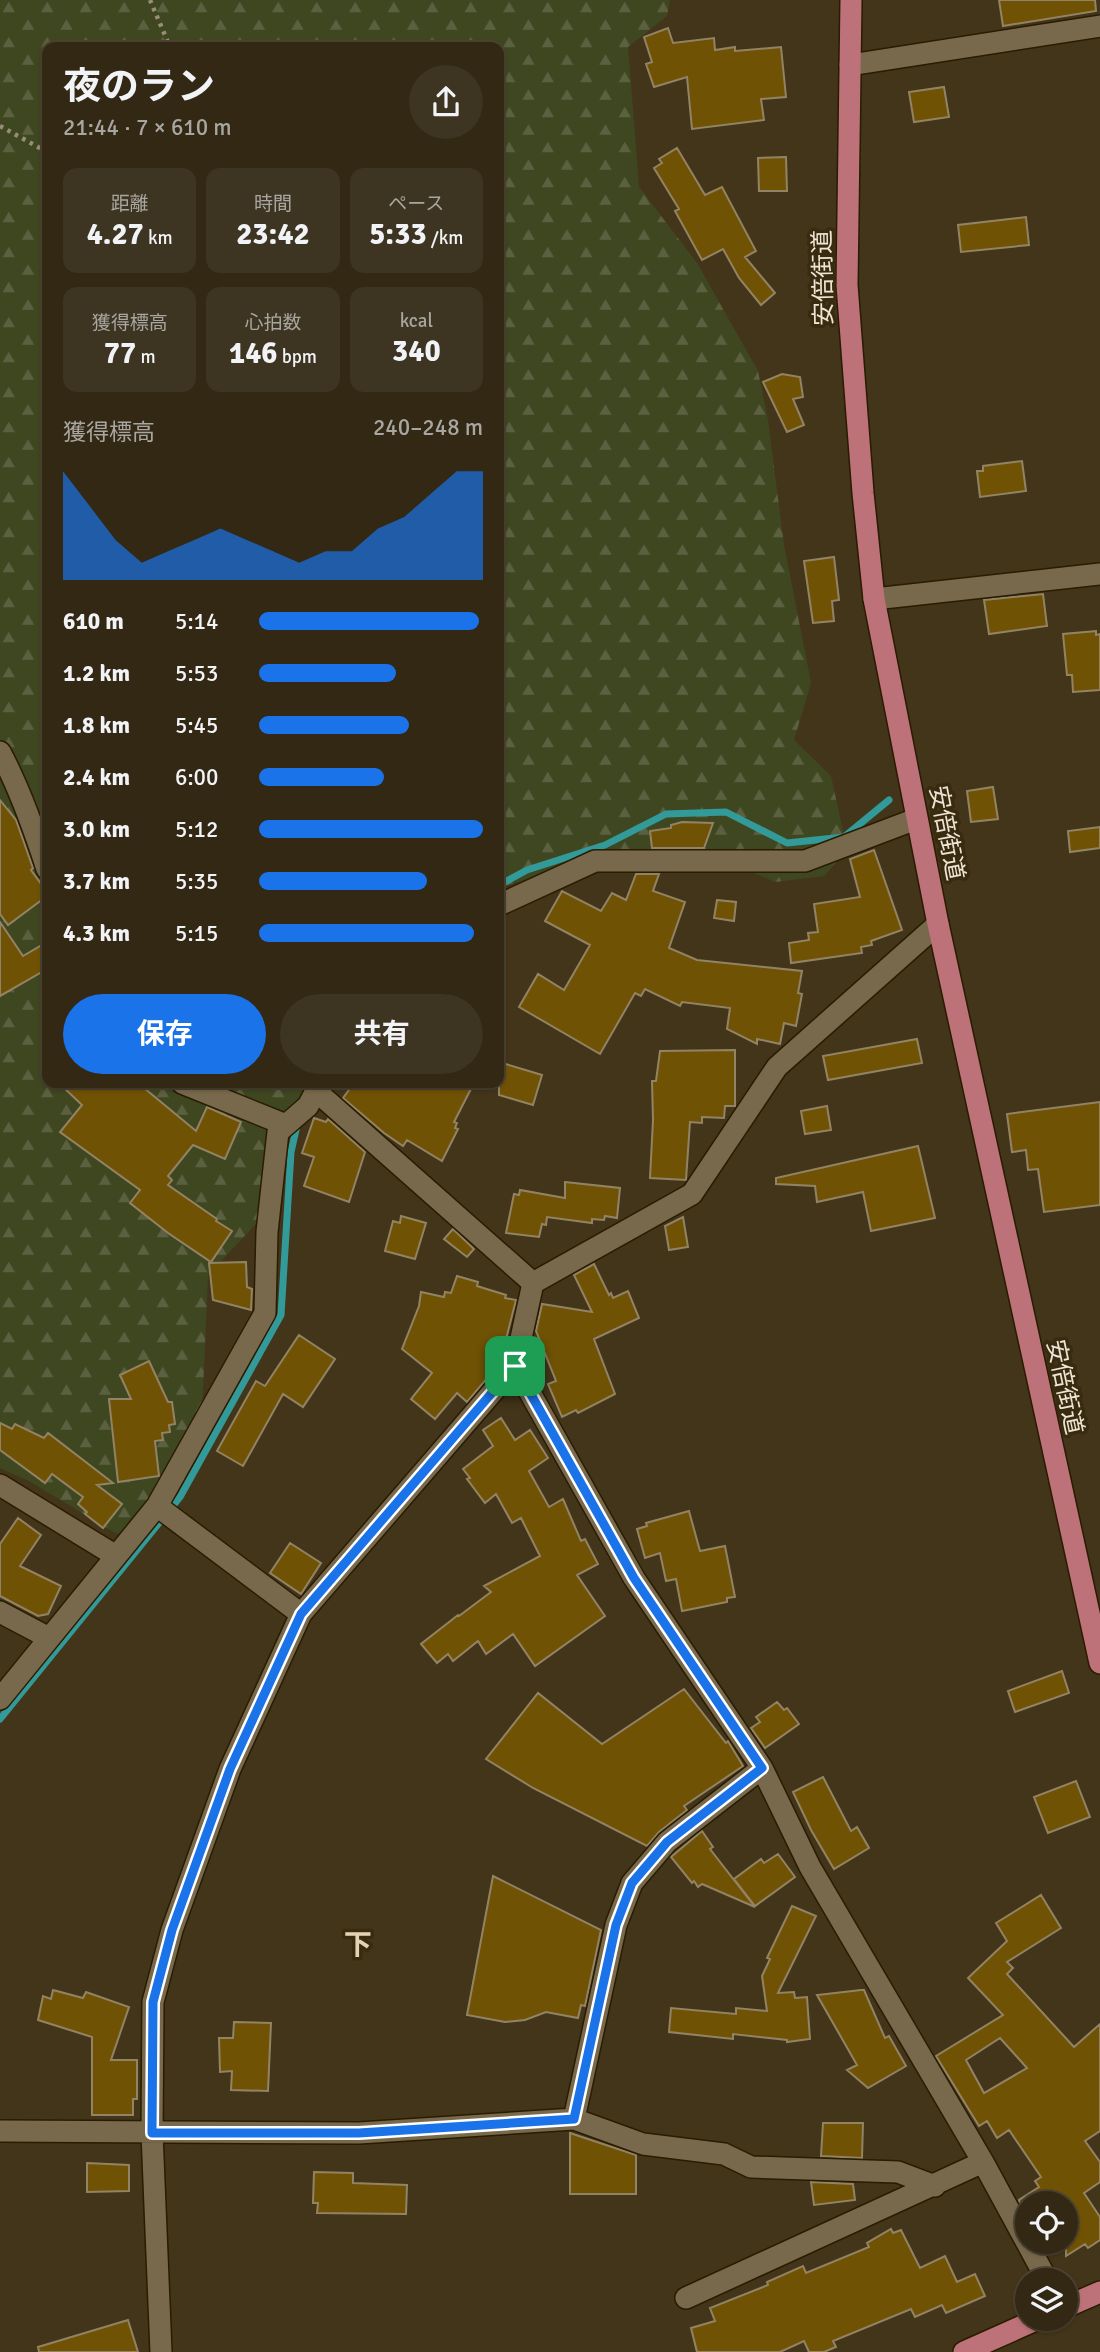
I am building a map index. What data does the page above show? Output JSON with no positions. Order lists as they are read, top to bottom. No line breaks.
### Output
{"streets":{"main road":["安倍街道"]},"districts":["下"],"page":{"heading":["夜のラン","21:44 · 7 × 610 m"],"stats":[["距離","4.27 km"],["時間","23:42"],["ペース","5:33 /km"],["獲得標高","77 m"],["心拍数","146 bpm"],["kcal","340"]],"chart":["獲得標高","240–248 m"],"list":[{"name":"610 m","note":"5:14"},{"name":"1.2 km","note":"5:53"},{"name":"1.8 km","note":"5:45"},{"name":"2.4 km","note":"6:00"},{"name":"3.0 km","note":"5:12"},{"name":"3.7 km","note":"5:35"},{"name":"4.3 km","note":"5:15"}],"buttons":["保存","共有"]}}
